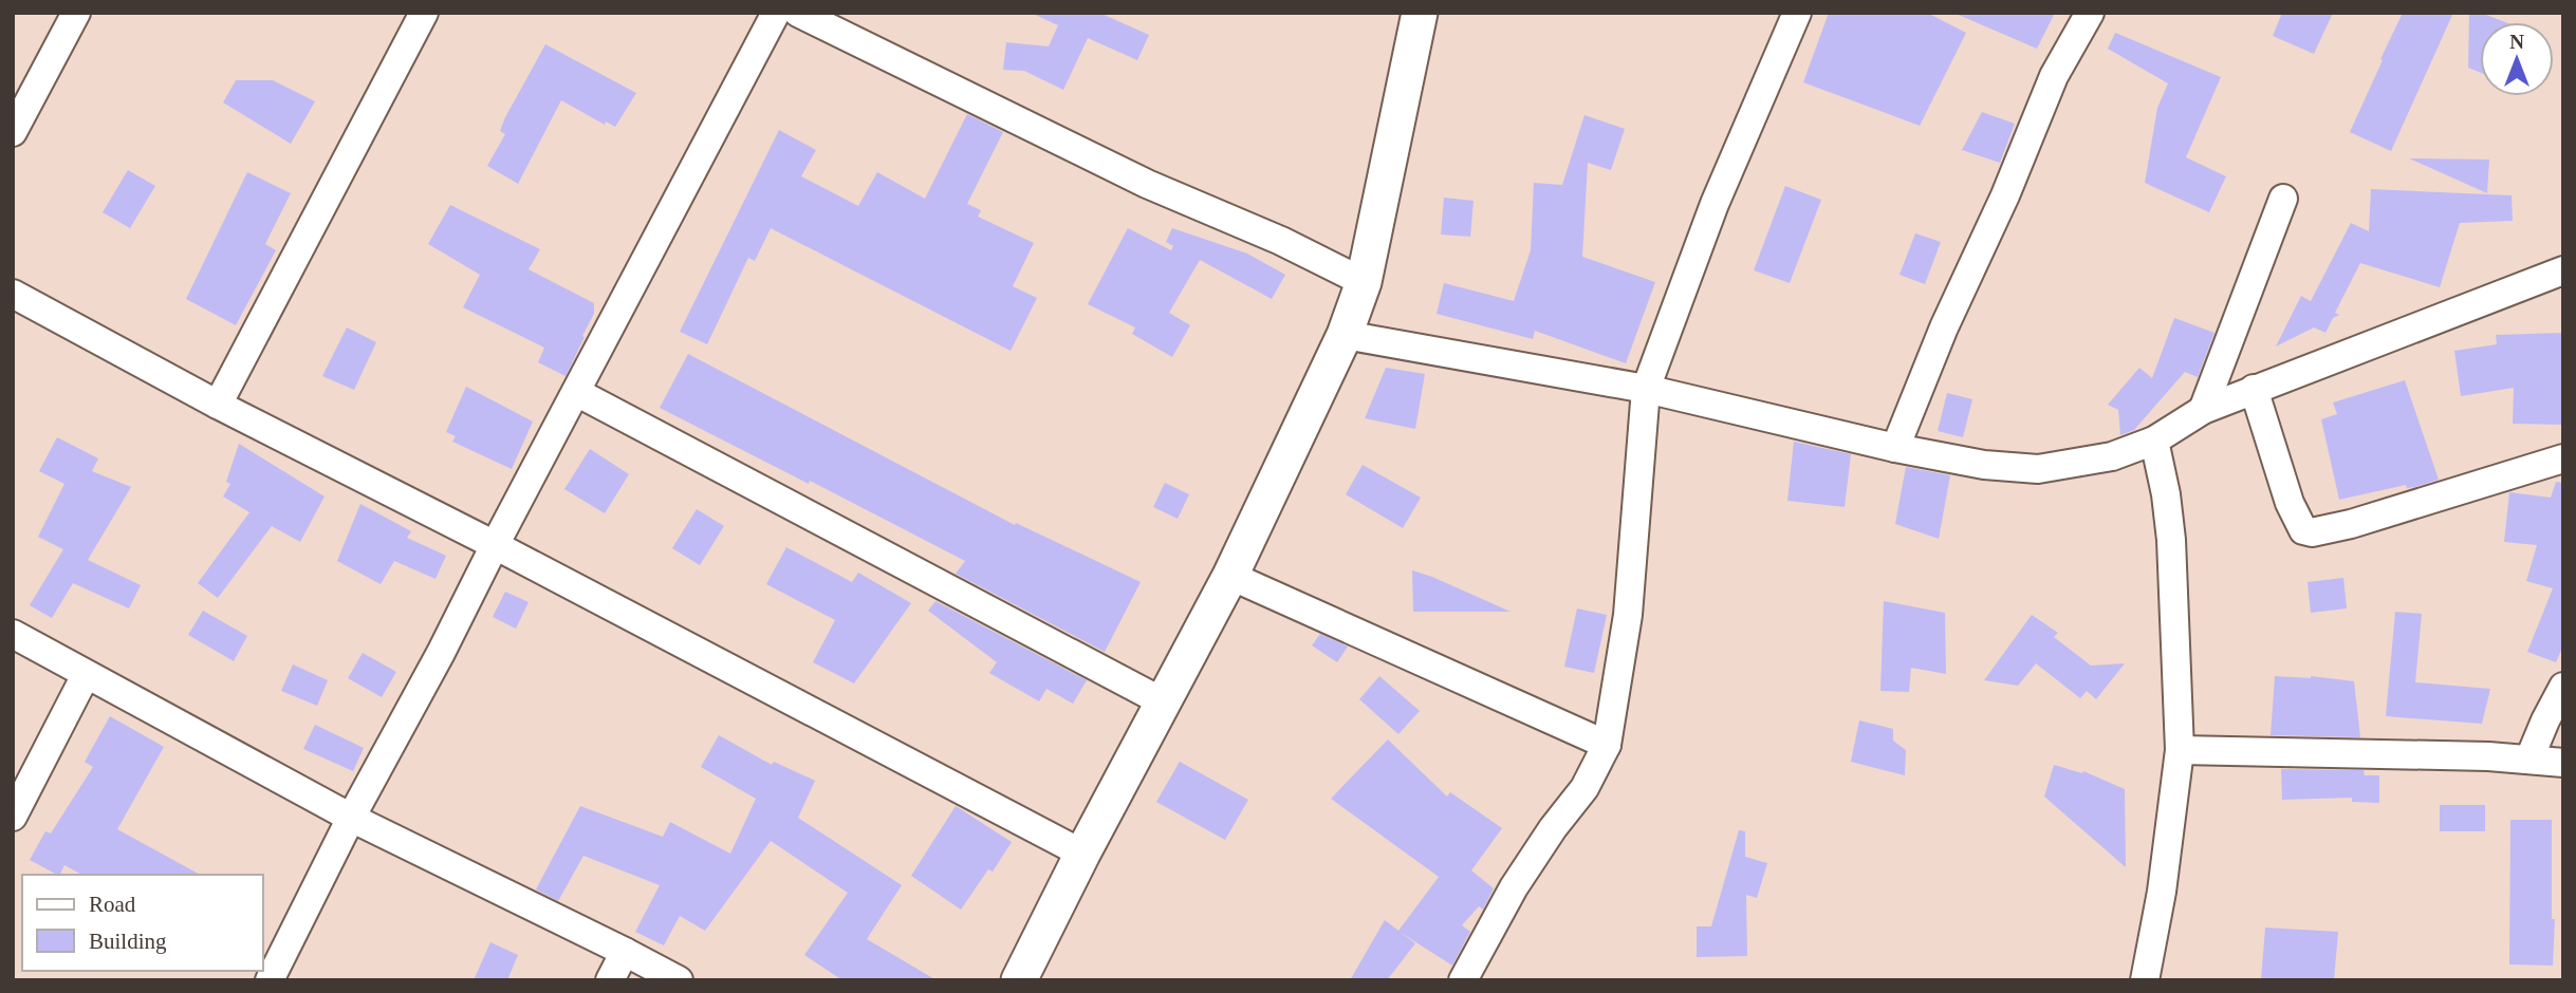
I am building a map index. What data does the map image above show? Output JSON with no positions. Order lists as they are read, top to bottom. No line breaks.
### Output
{"legend":["Road","Building"],"north":"top"}
